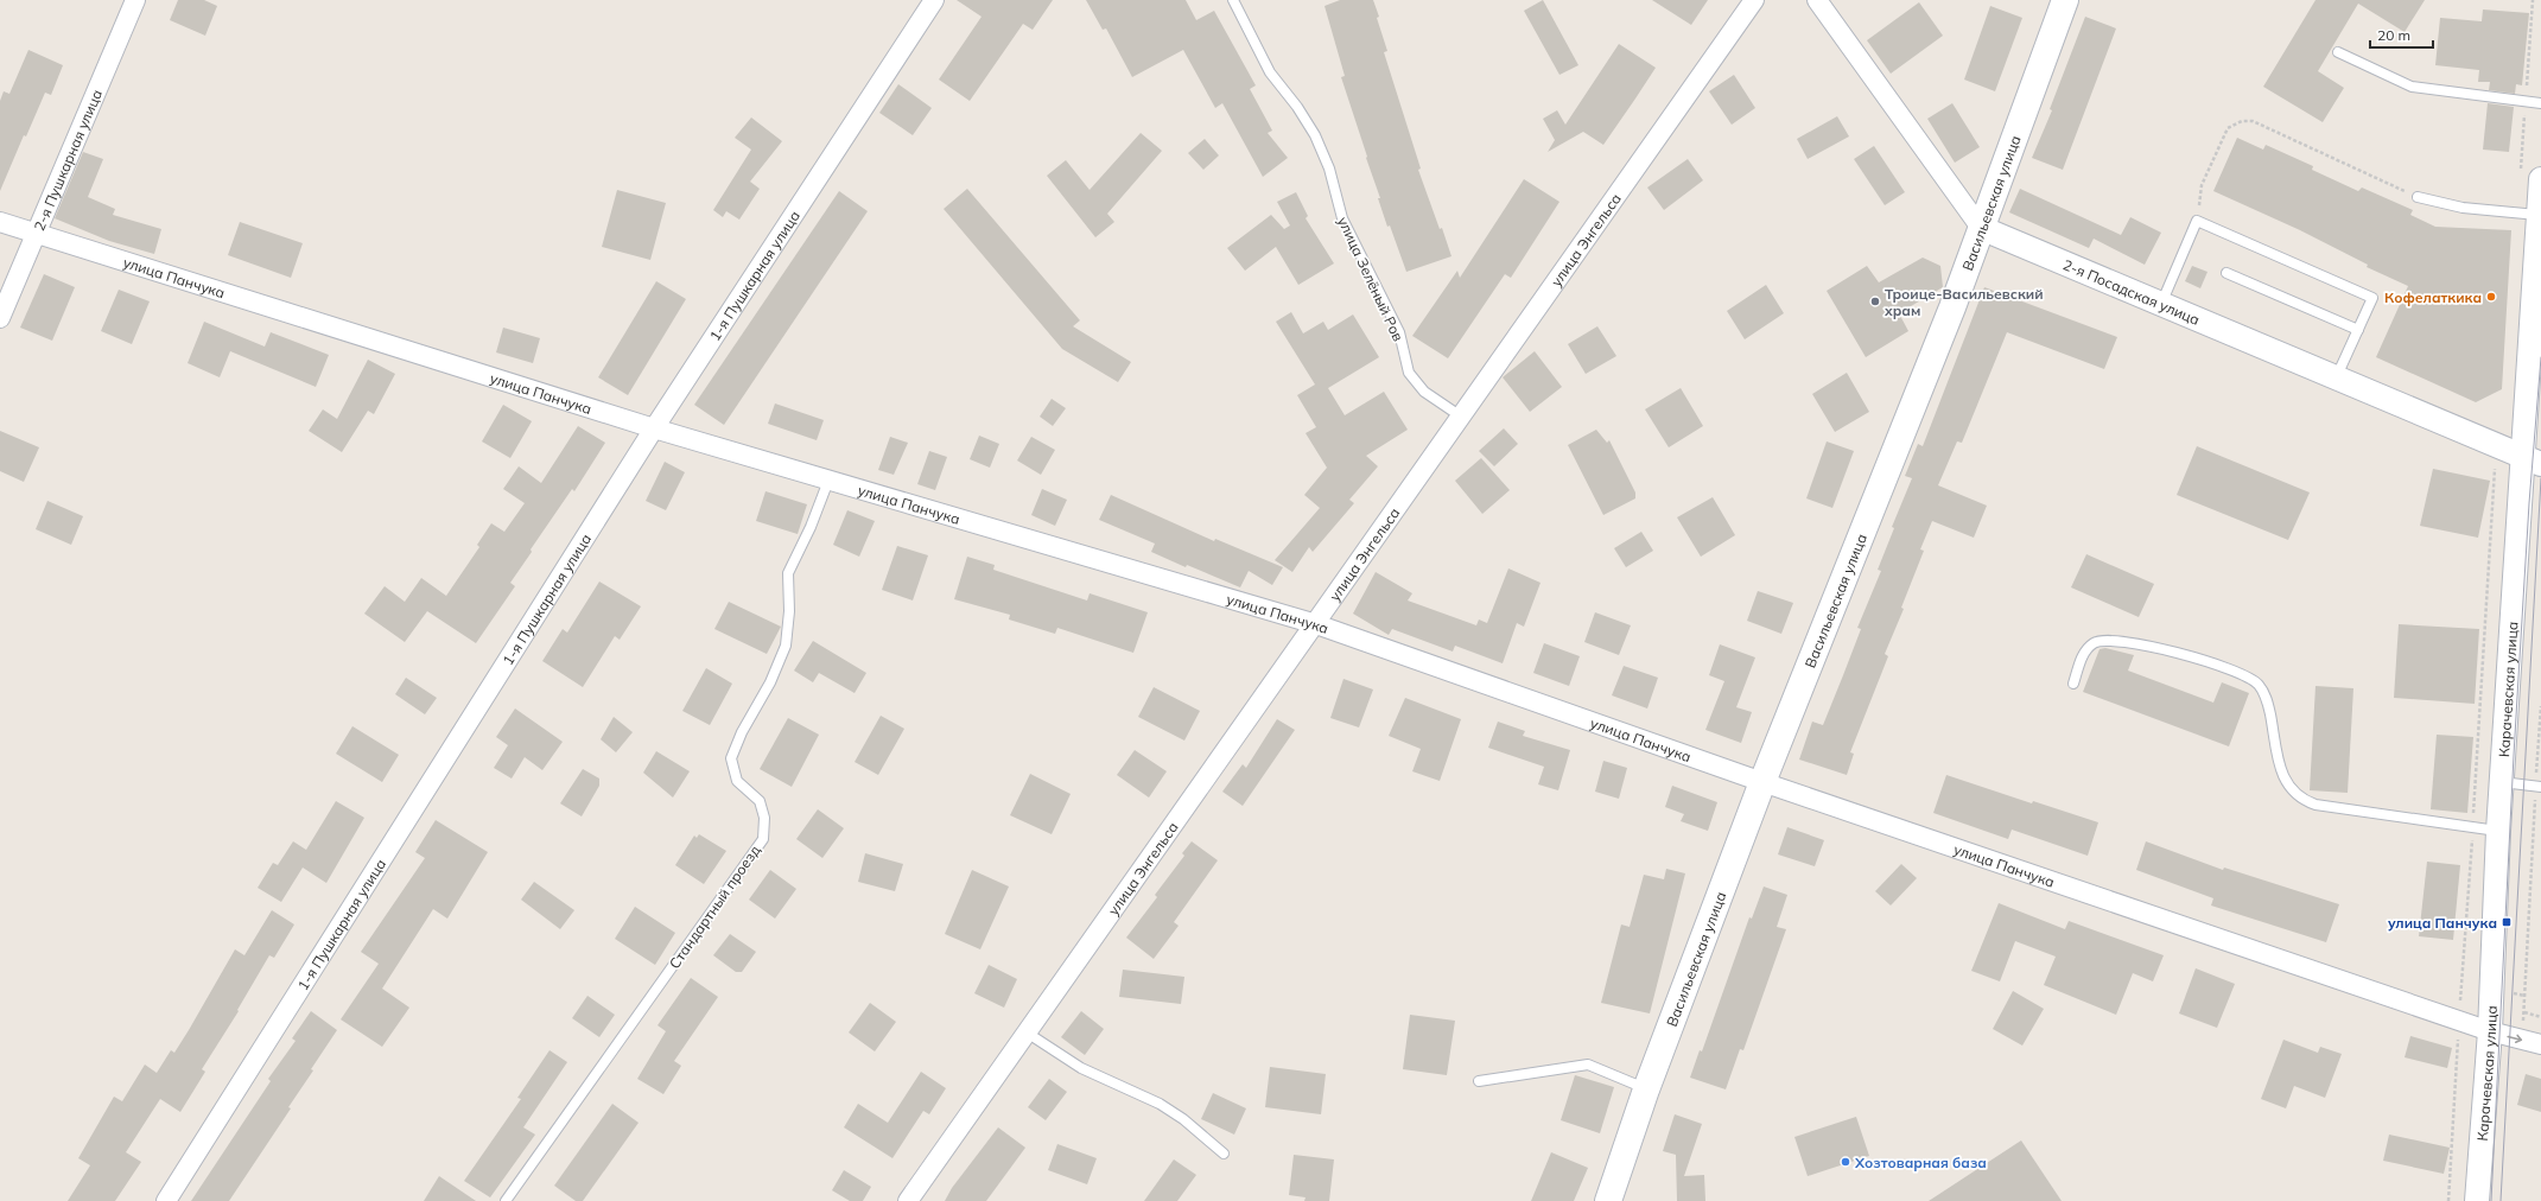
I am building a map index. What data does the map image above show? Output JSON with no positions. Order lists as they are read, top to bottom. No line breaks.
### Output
{"streets":{"main road":["Васильевская улица"],"street":["2-я Пушкарная улица","улица Энгельса","1-я Пушкарная улица","улица Панчука","2-я Посадская улица","Карачевская улица"],"lane":["улица Зелёный Ров","Стандартный проезд"]},"crossings":[["2-я Пушкарная улица","улица Панчука"],["Васильевская улица","улица Панчука"],["Васильевская улица","2-я Посадская улица"],["улица Энгельса","улица Панчука"],["улица Энгельса","улица Зелёный Ров"],["1-я Пушкарная улица","улица Панчука"],["улица Панчука","Карачевская улица"],["улица Панчука","Стандартный проезд"],["2-я Посадская улица","Карачевская улица"]],"places":{"other":["Кофелаткика","Троице-Васильевский храм","Хозтоварная база"],"transit":["улица Панчука"]},"scale_bar":"20 m"}
